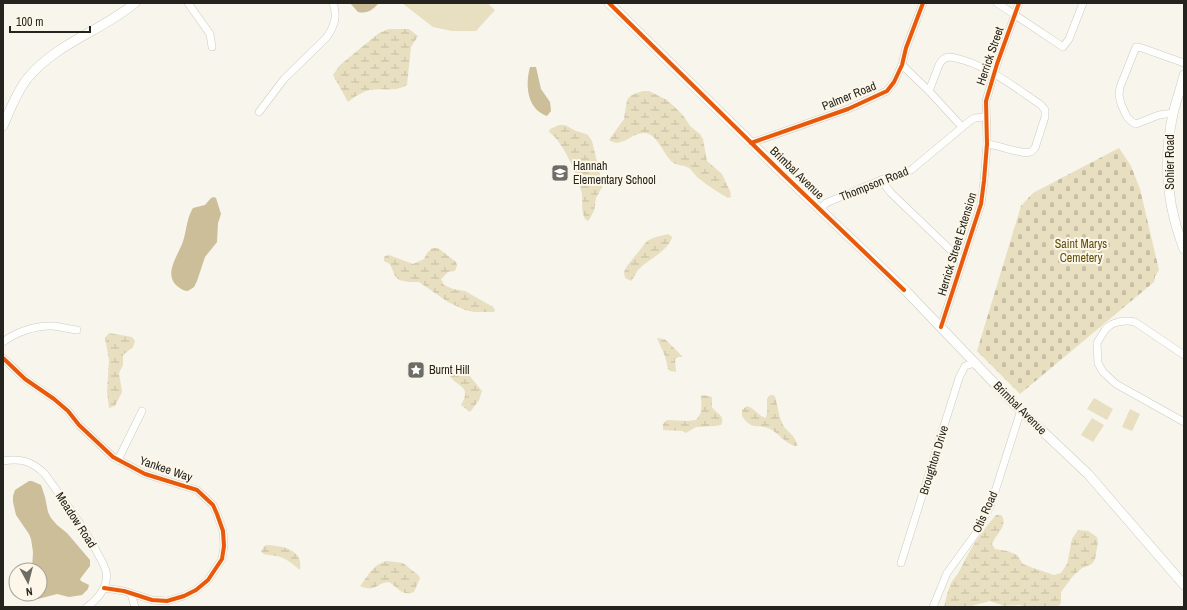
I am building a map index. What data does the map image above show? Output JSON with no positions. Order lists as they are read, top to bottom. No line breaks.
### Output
{"streets":{"main road":["Sohier Road","Brimbal Avenue"],"street":["Herrick Street","Palmer Road","Thompson Road","Herrick Street Extension","Broughton Drive","Yankee Way","Otis Road","Meadow Road"]},"crossings":[["Herrick Street","Thompson Road"],["Herrick Street","Herrick Street Extension"],["Palmer Road","Brimbal Avenue"],["Brimbal Avenue","Thompson Road"],["Brimbal Avenue","Herrick Street Extension"],["Brimbal Avenue","Broughton Drive"],["Brimbal Avenue","Otis Road"],["Thompson Road","Herrick Street Extension"],["Yankee Way","Meadow Road"]],"parks":["Saint Marys Cemetery"],"places":{"school or university":["Hannah Elementary School"],"place":["Burnt Hill"]},"scale_bar":"100 m","north":"bottom"}
